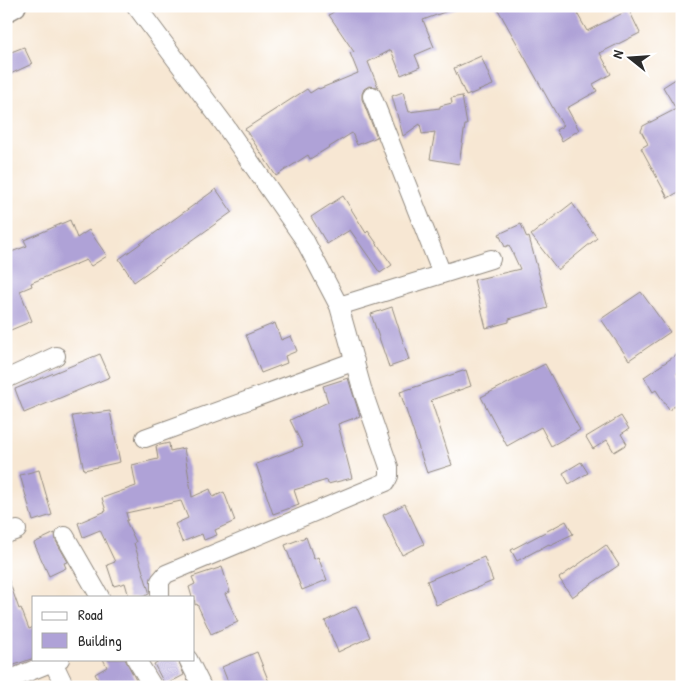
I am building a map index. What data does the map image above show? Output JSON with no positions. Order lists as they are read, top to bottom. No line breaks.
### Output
{"legend":["Road","Building"],"north":"left"}
